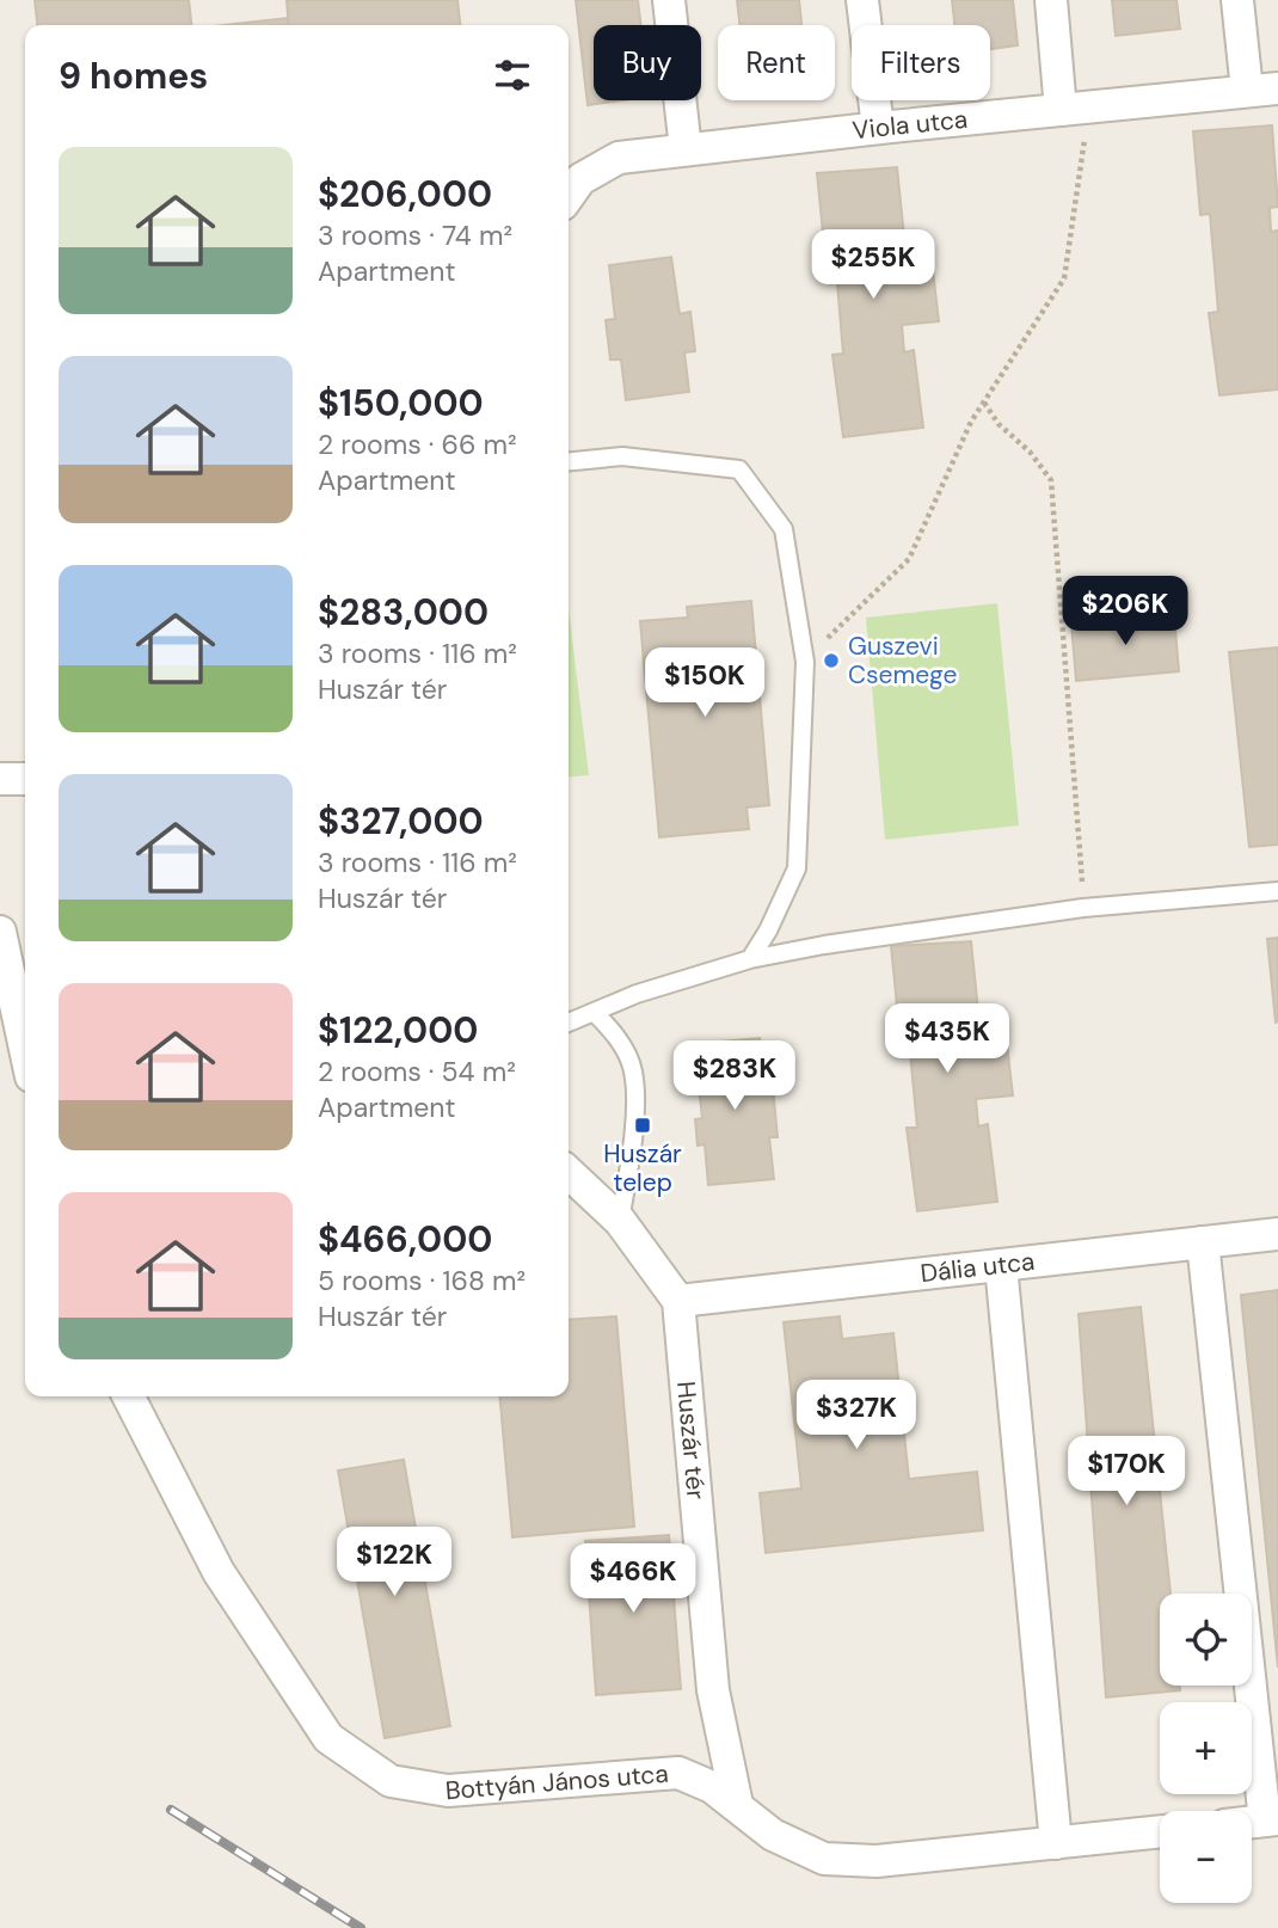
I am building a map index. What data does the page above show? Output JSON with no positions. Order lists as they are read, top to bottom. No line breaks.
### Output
{"streets":{"street":["Viola utca","Dália utca","Huszár tér","Bottyán János utca"]},"crossings":[["Dália utca","Huszár tér"],["Huszár tér","Bottyán János utca"]],"places":{"other":["Guszevi Csemege"],"transit":["Huszár telep"]},"page":{"chip":["Buy","Rent","Filters"],"heading":"9 homes","list":[{"name":"$206,000","note":"3 rooms · 74 m² · Apartment"},{"name":"$150,000","note":"2 rooms · 66 m² · Apartment"},{"name":"$283,000","note":"3 rooms · 116 m² · Huszár tér"},{"name":"$327,000","note":"3 rooms · 116 m² · Huszár tér"},{"name":"$122,000","note":"2 rooms · 54 m² · Apartment"},{"name":"$466,000","note":"5 rooms · 168 m² · Huszár tér"}],"price":["$255K","$206K","$150K","$435K","$283K","$327K","$170K","$122K","$466K"],"map_buttons":["+","−"]}}
